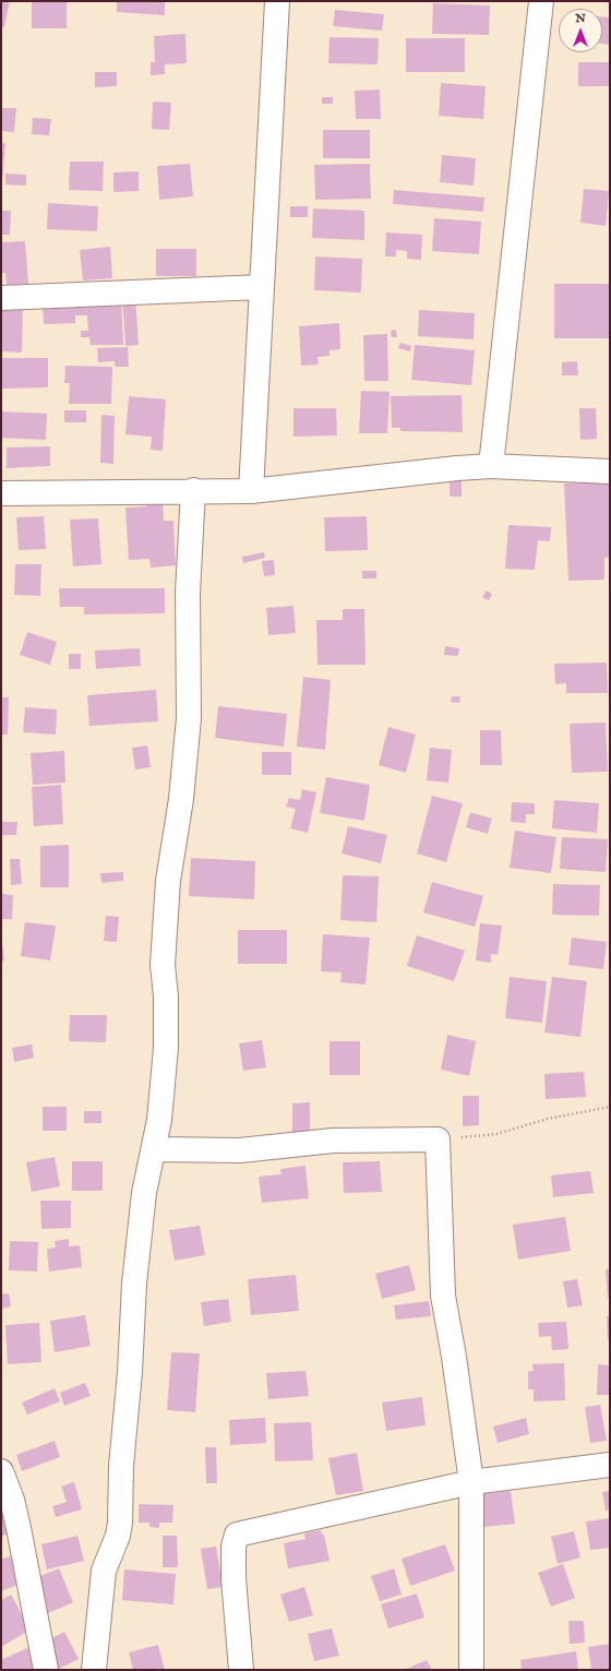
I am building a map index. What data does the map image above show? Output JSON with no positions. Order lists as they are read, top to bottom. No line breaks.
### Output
{"north":"top"}
